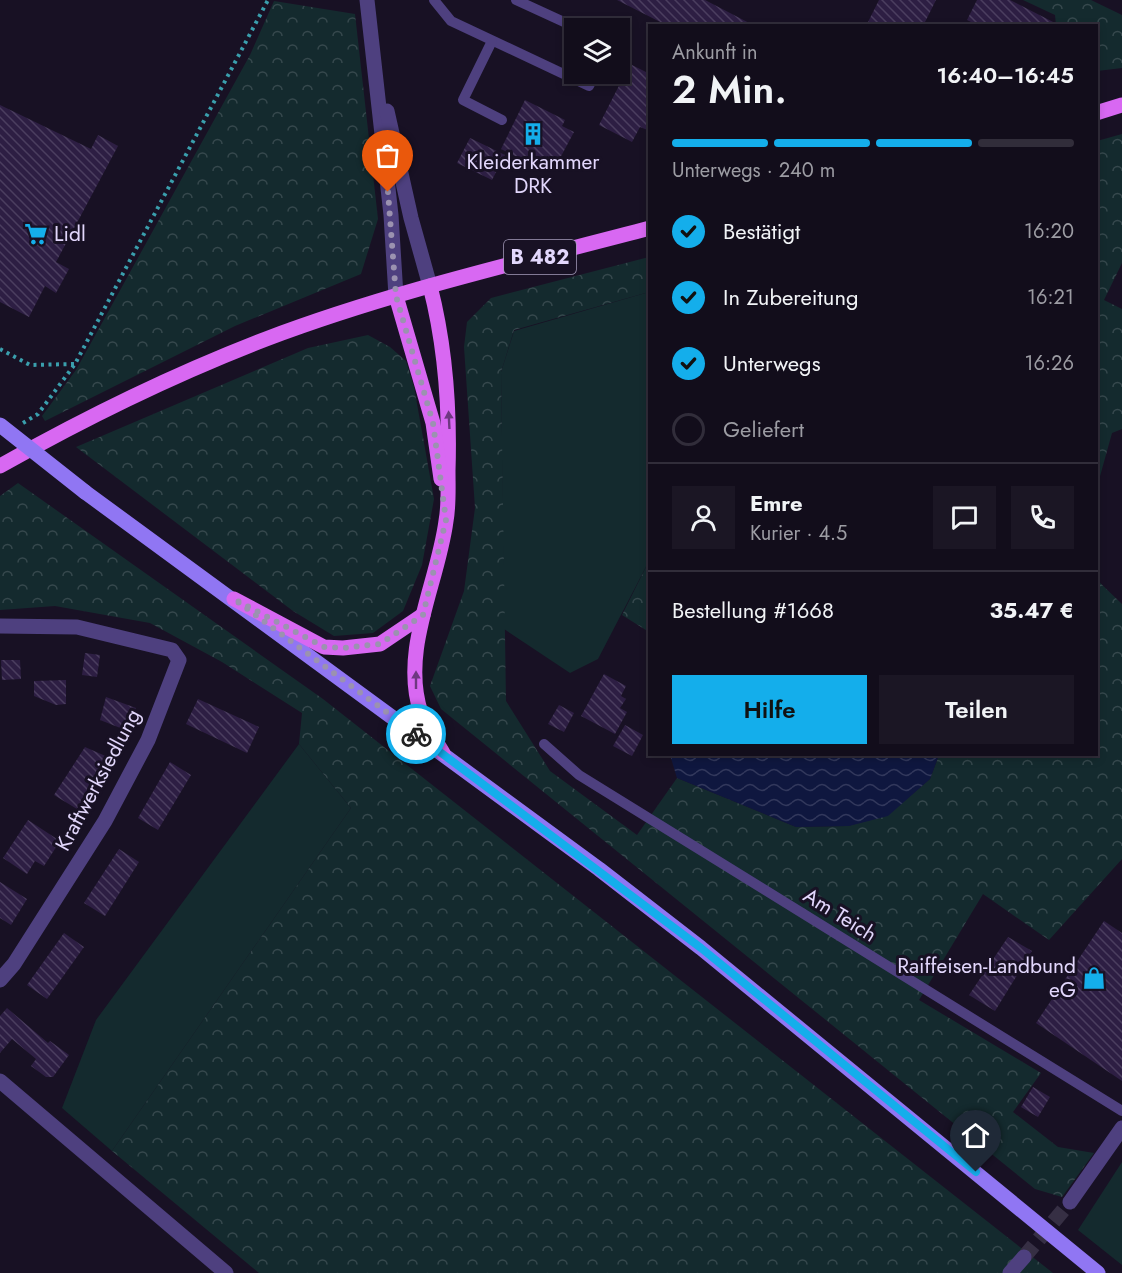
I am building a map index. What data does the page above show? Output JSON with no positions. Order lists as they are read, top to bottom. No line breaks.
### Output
{"streets":{"main road":["B 482"],"street":["Kraftwerksiedlung"],"lane":["Am Teich"]},"places":{"building":["Kleiderkammer DRK"],"supermarket":["Lidl"],"shop":["Raiffeisen-Landbund eG"]},"page":{"heading":["2 Min.","Ankunft in","16:40–16:45"],"panel":["Emre","Kurier · 4.5","Bestellung #1668","35.47 €"],"bar":"Unterwegs · 240 m","list":[["Bestätigt","16:20"],["In Zubereitung","16:21"],["Unterwegs","16:26"],"Geliefert"],"buttons":["Hilfe","Teilen"]}}
